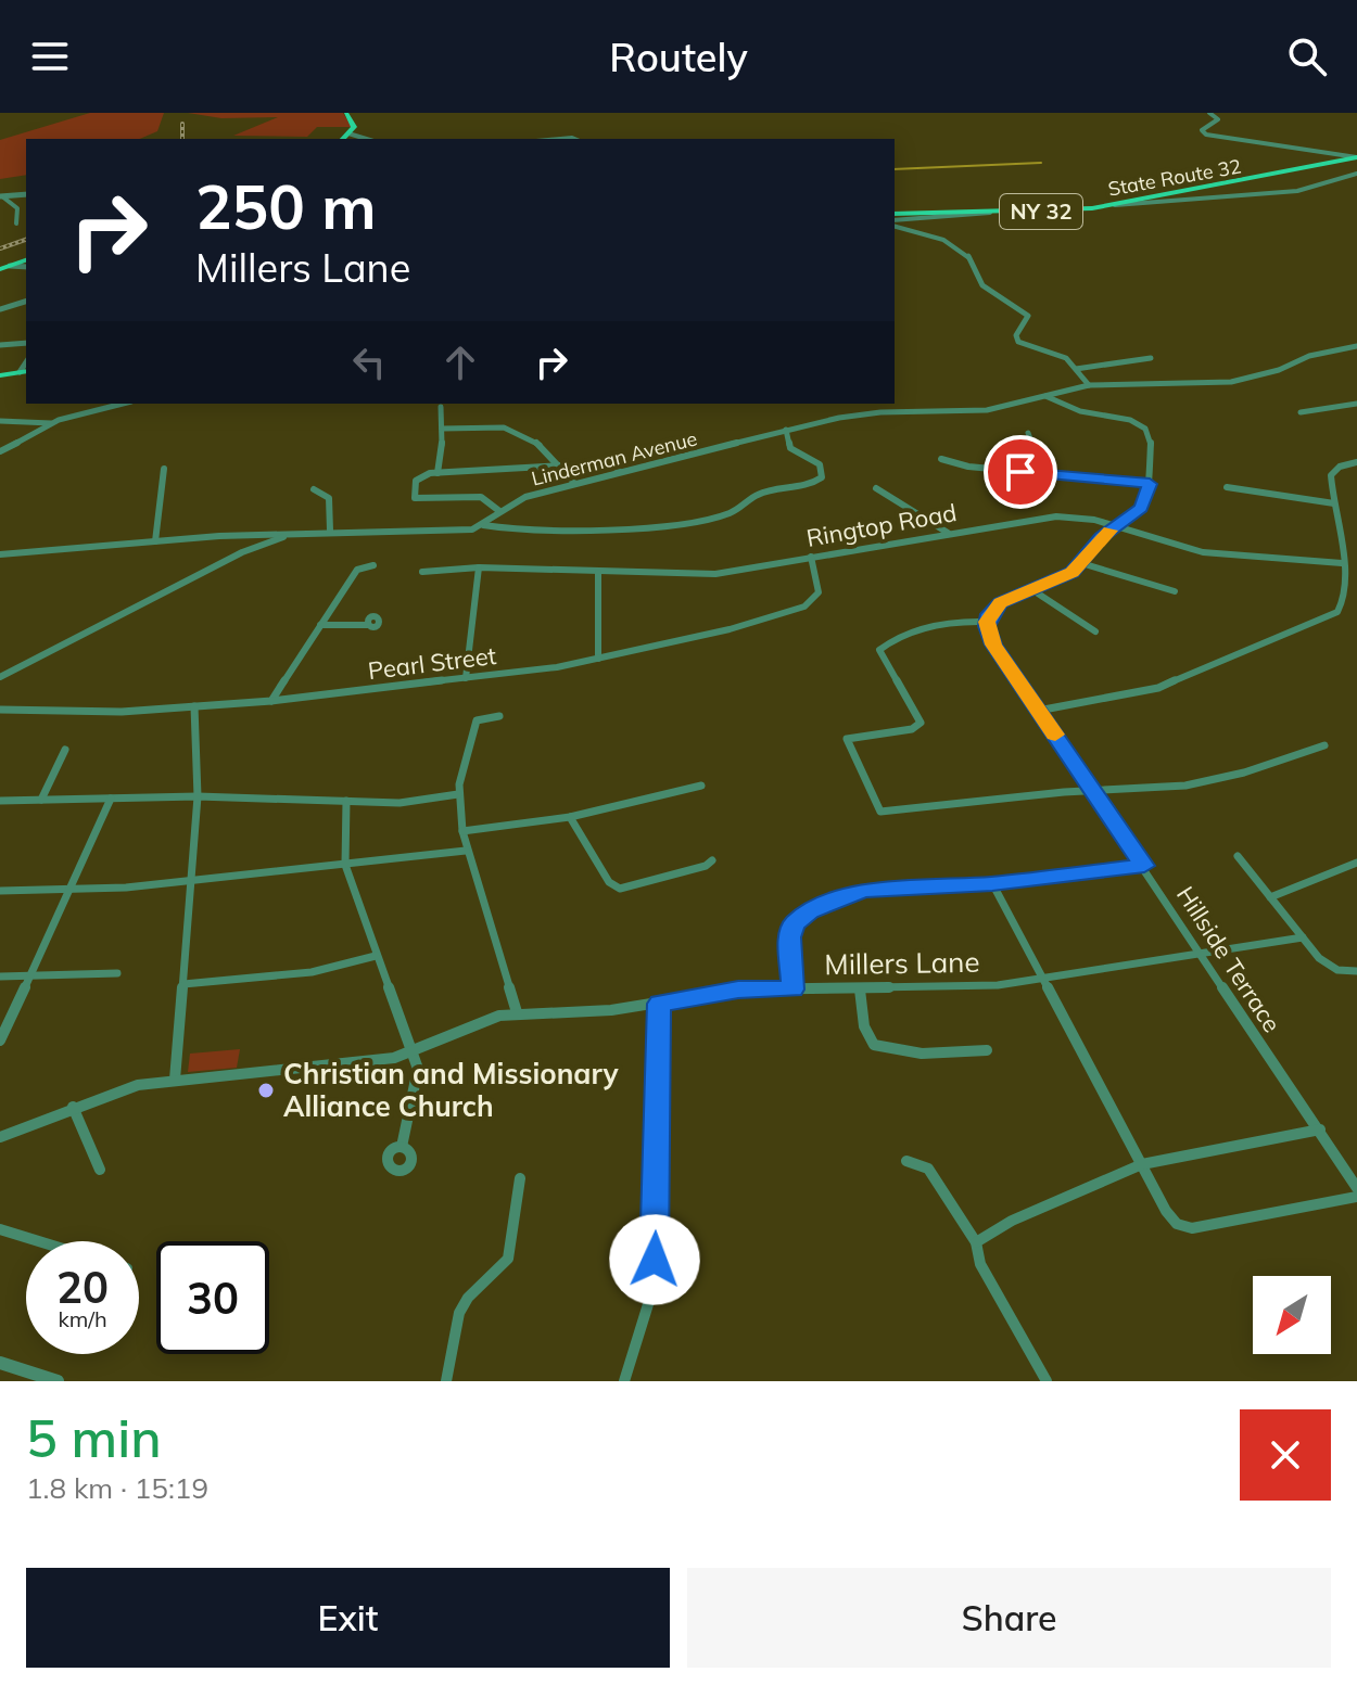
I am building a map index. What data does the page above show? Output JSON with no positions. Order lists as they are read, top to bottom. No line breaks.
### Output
{"streets":{"main road":["State Route 32","NY 32"],"street":["Linderman Avenue","Ringtop Road","Pearl Street","Hillside Terrace","Millers Lane"]},"crossings":[["Ringtop Road","Pearl Street"],["Hillside Terrace","Millers Lane"]],"places":["Christian and Missionary Alliance Church"],"north":"bottom left","page":{"header":"Routely","turn":["250 m","Millers Lane"],"speed":"20 km/h","limit":"30","heading":["5 min","1.8 km · 15:19"],"buttons":["Exit","Share"]}}
